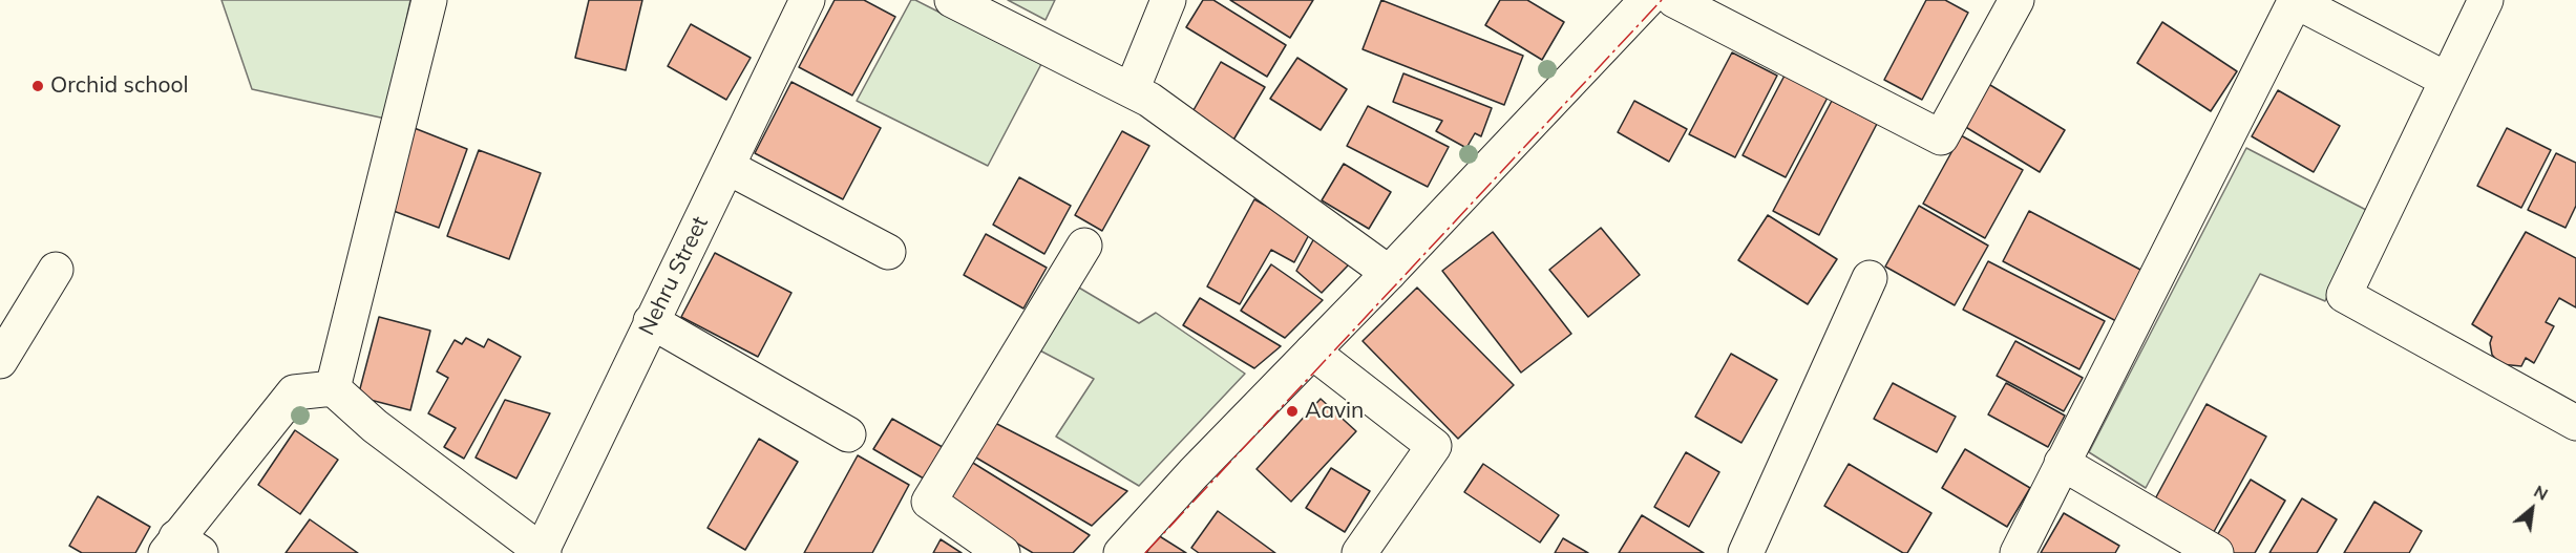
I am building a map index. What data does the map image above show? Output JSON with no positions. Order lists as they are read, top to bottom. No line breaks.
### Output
{"streets":{"street":["Nehru Street"]},"places":["Orchid school","Aavin"],"north":"top right"}
